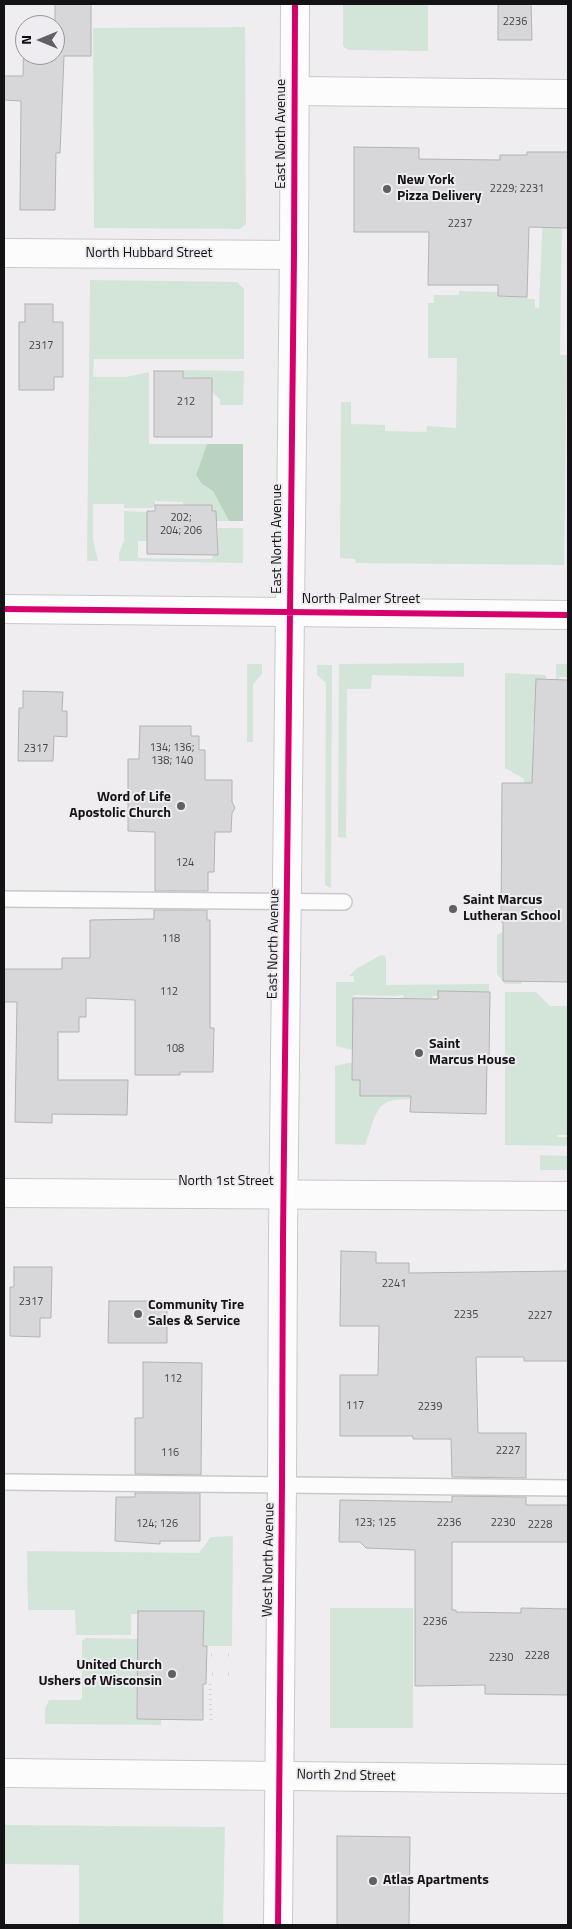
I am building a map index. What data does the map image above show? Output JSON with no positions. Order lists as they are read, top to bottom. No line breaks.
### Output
{"streets":{"street":["East North Avenue","North Hubbard Street","North Palmer Street","North 1st Street","West North Avenue","North 2nd Street"]},"crossings":[["East North Avenue","North Hubbard Street"],["East North Avenue","North Palmer Street"],["East North Avenue","North 1st Street"],["East North Avenue","West North Avenue"],["North 1st Street","West North Avenue"],["West North Avenue","North 2nd Street"]],"places":["New York Pizza Delivery","Word of Life Apostolic Church","Saint Marcus Lutheran School","Saint Marcus House","Community Tire Sales & Service","United Church Ushers of Wisconsin","Atlas Apartments"],"house_numbers":["2236","2229; 2231","2237","2317","212","202; 204; 206","134; 136; 138; 140","2317","124","118","112","108","2241","2317","2235","2227","112","117","2239","2227","116","123; 125","2236","2230","124; 126","2228","2236","2228","2230"],"north":"left"}
